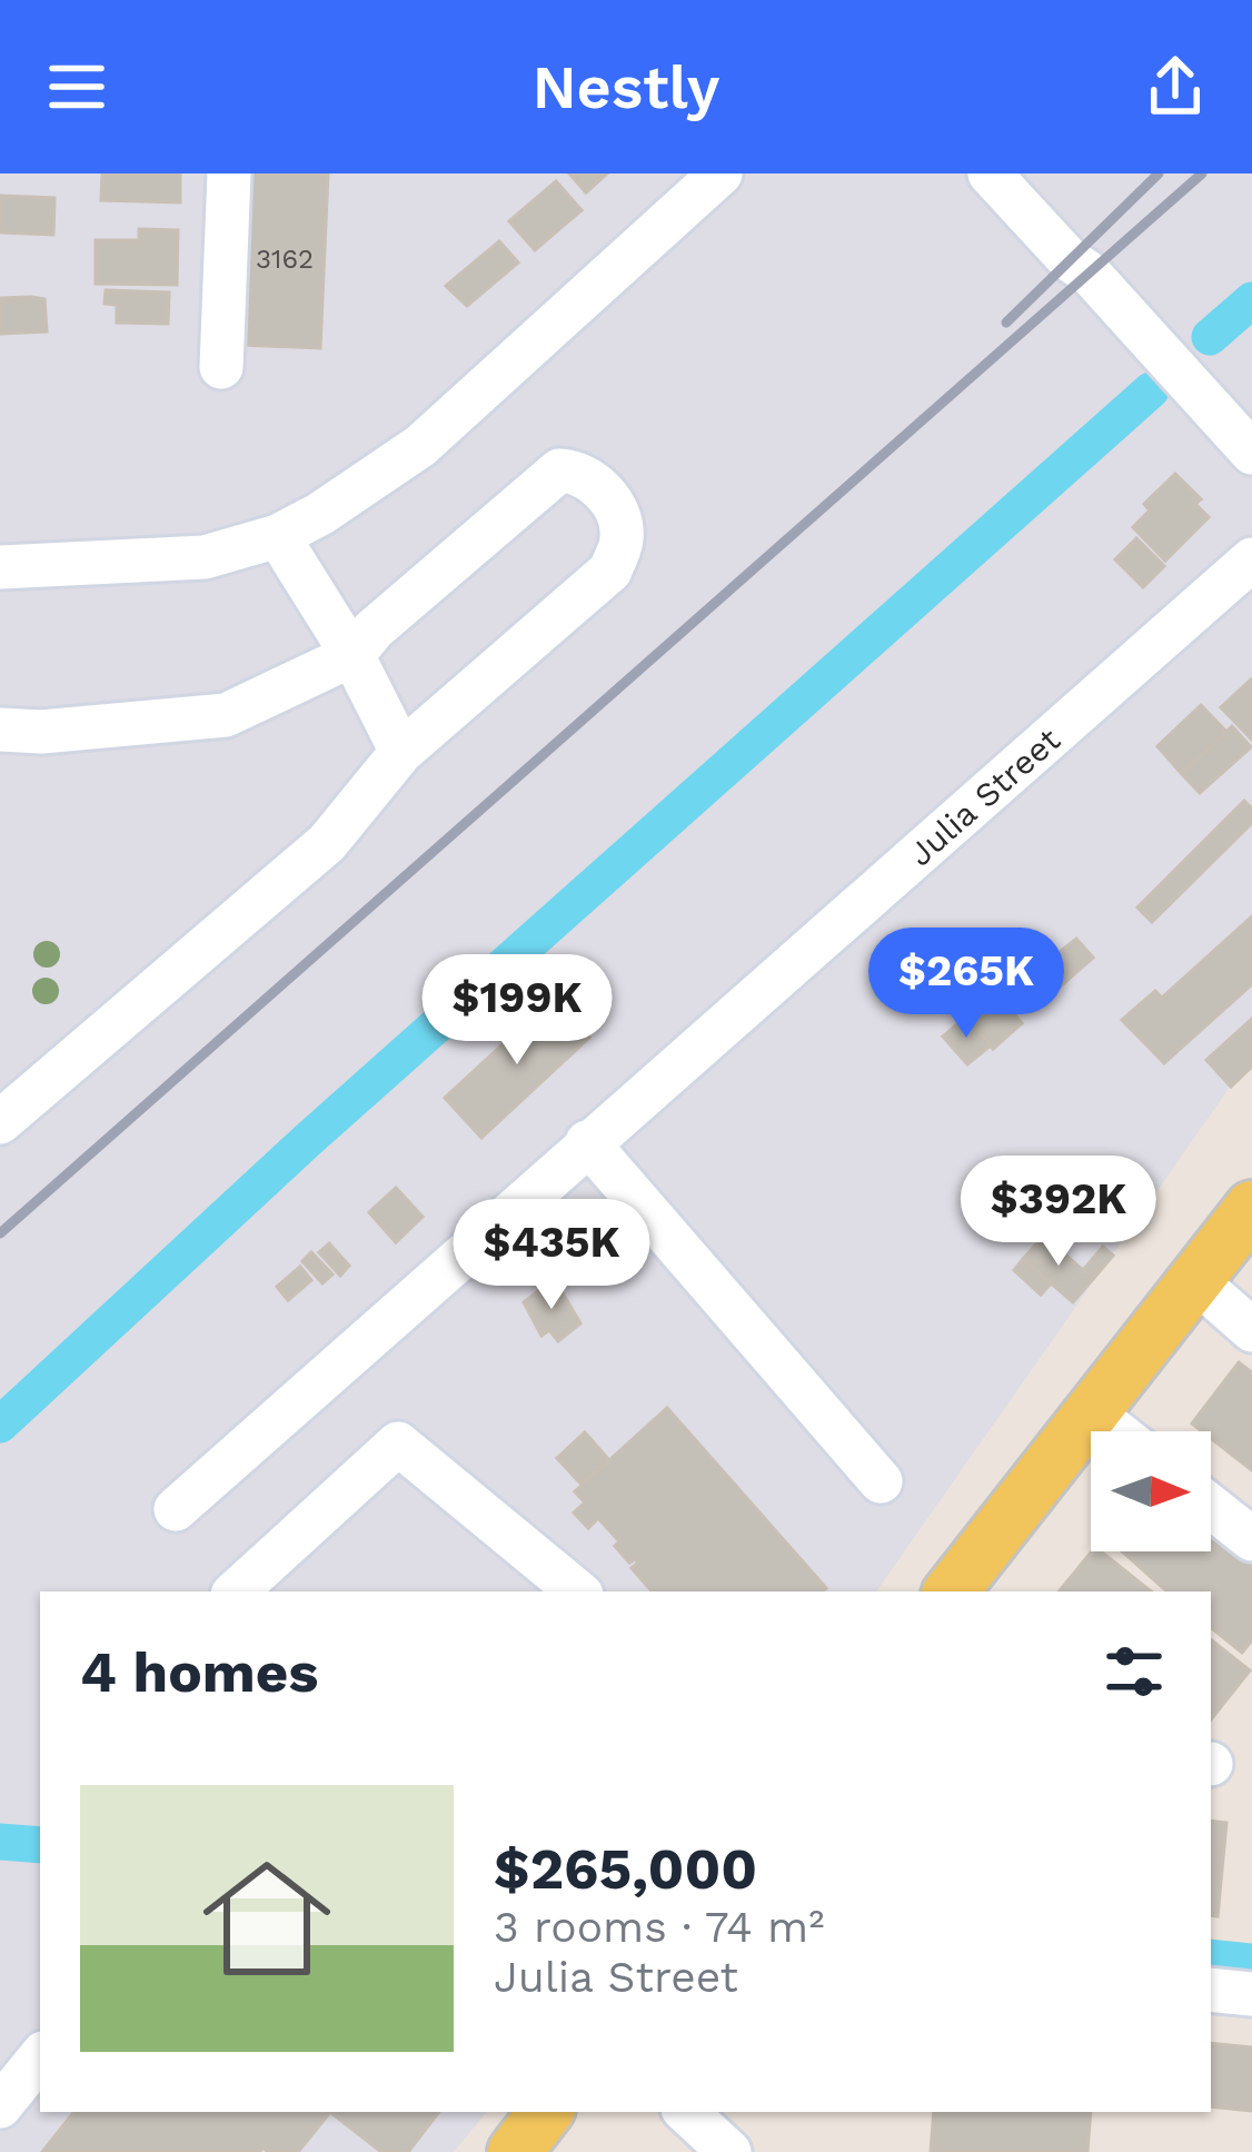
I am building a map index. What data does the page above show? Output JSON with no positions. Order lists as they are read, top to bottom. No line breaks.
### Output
{"streets":{"street":["Julia Street"]},"house_numbers":["3162"],"north":"right","page":{"header":"Nestly","price":["$265K","$199K","$392K","$435K"],"heading":"4 homes","list":[{"name":"$265,000","note":"3 rooms · 74 m² · Julia Street"}]}}
